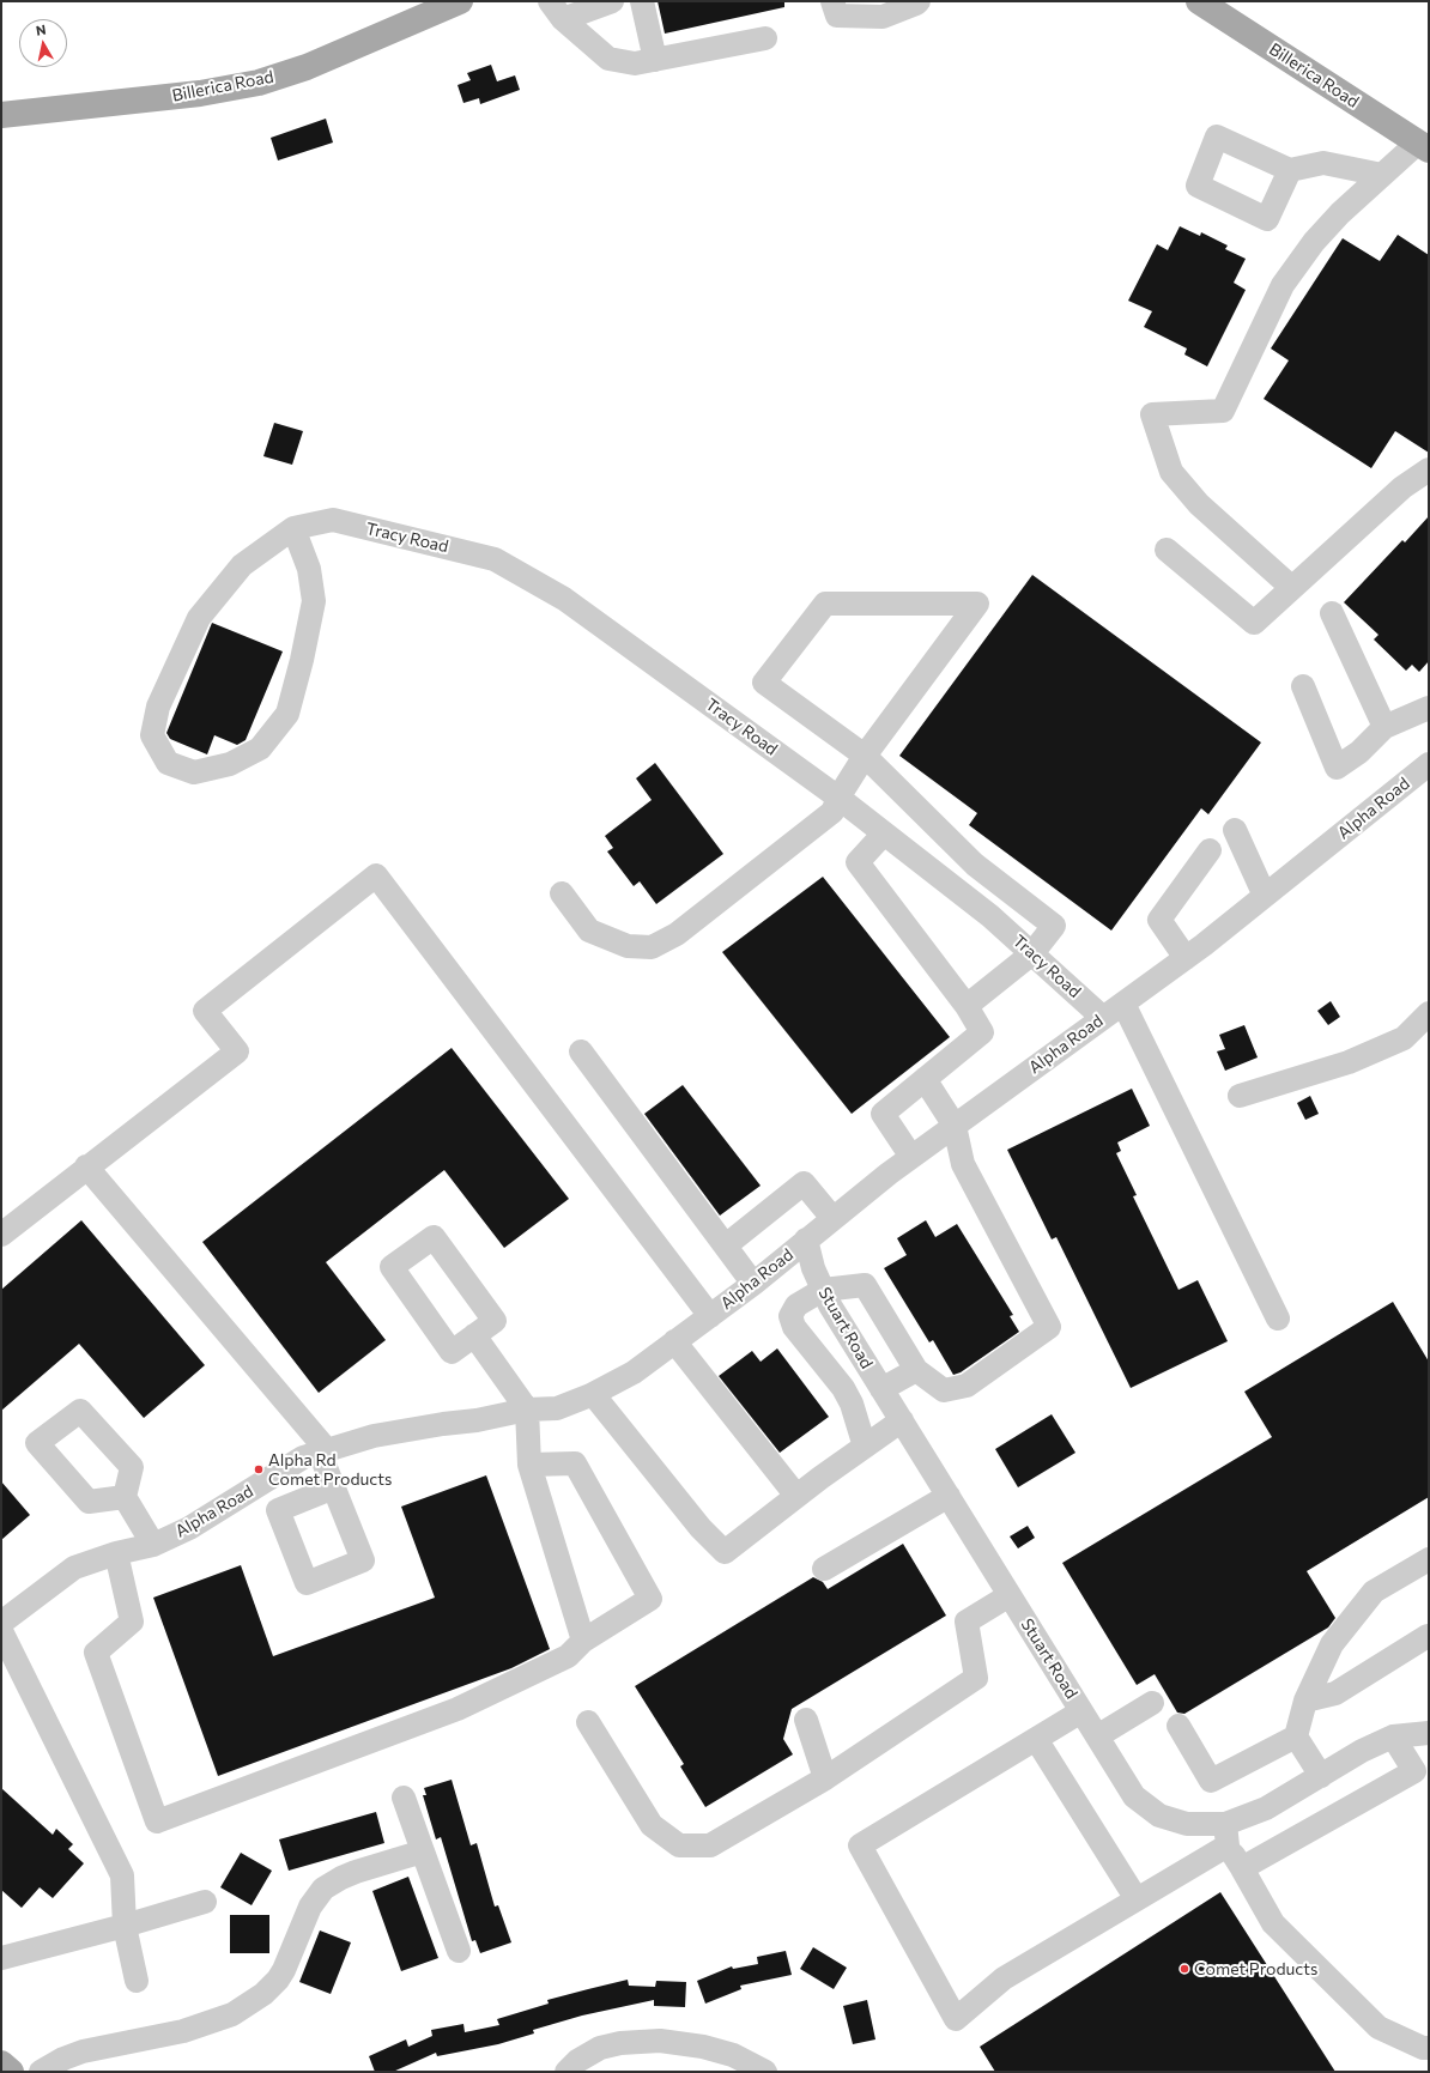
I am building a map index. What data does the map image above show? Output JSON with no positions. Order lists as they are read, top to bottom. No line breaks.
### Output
{"streets":{"main road":["Billerica Road"],"street":["Tracy Road","Alpha Road","Stuart Road"]},"crossings":[["Tracy Road","Alpha Road"],["Alpha Road","Stuart Road"]],"places":["Alpha Rd Comet Products","Comet Products"],"north":"top"}
